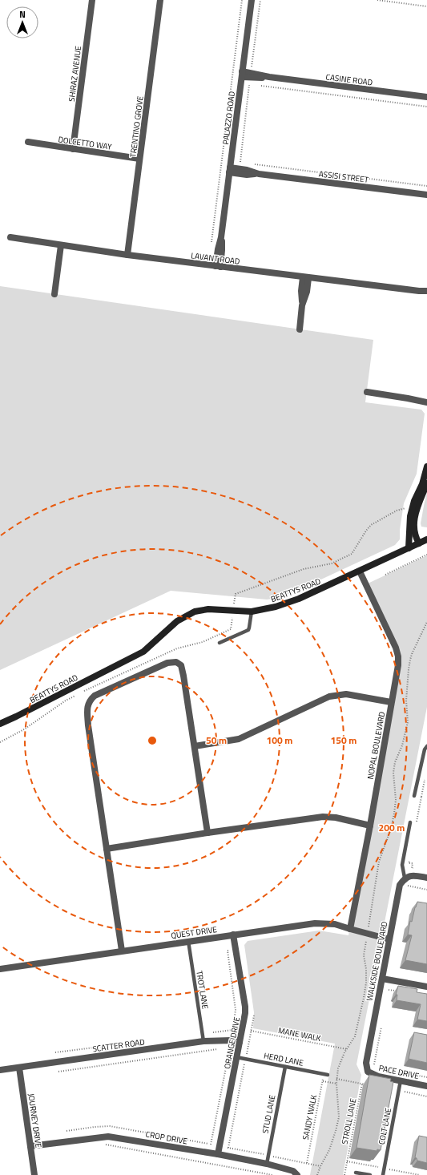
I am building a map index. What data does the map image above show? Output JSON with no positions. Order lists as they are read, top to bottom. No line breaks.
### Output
{"streets":{"street":["SHIRAZ AVENUE","CASINE ROAD","PALAZZO ROAD","TRENTINO GROVE","DOLCETTO WAY","ASSISI STREET","LAVANT ROAD","BEATTYS ROAD","NOPAL BOULEVARD","QUEST DRIVE","WALKSIDE BOULEVARD","ORANGE DRIVE","SCATTER ROAD","PACE DRIVE","JOURNEY DRIVE","CROP DRIVE"],"lane":["TROT LANE","HERD LANE","STUD LANE","COLT LANE"],"path":["MANE WALK","SANDY WALK","STROLL LANE"]},"crossings":[["SHIRAZ AVENUE","DOLCETTO WAY"],["CASINE ROAD","PALAZZO ROAD"],["PALAZZO ROAD","ASSISI STREET"],["PALAZZO ROAD","LAVANT ROAD"],["TRENTINO GROVE","DOLCETTO WAY"],["TRENTINO GROVE","LAVANT ROAD"],["BEATTYS ROAD","NOPAL BOULEVARD"],["NOPAL BOULEVARD","QUEST DRIVE"],["QUEST DRIVE","WALKSIDE BOULEVARD"],["QUEST DRIVE","TROT LANE"],["QUEST DRIVE","ORANGE DRIVE"],["WALKSIDE BOULEVARD","PACE DRIVE"],["TROT LANE","SCATTER ROAD"],["ORANGE DRIVE","SCATTER ROAD"],["ORANGE DRIVE","HERD LANE"],["ORANGE DRIVE","CROP DRIVE"],["SCATTER ROAD","JOURNEY DRIVE"],["HERD LANE","STUD LANE"],["HERD LANE","SANDY WALK"],["PACE DRIVE","COLT LANE"],["STUD LANE","CROP DRIVE"],["JOURNEY DRIVE","CROP DRIVE"]],"north":"top","rings":["50 m","100 m","150 m","200 m"]}
